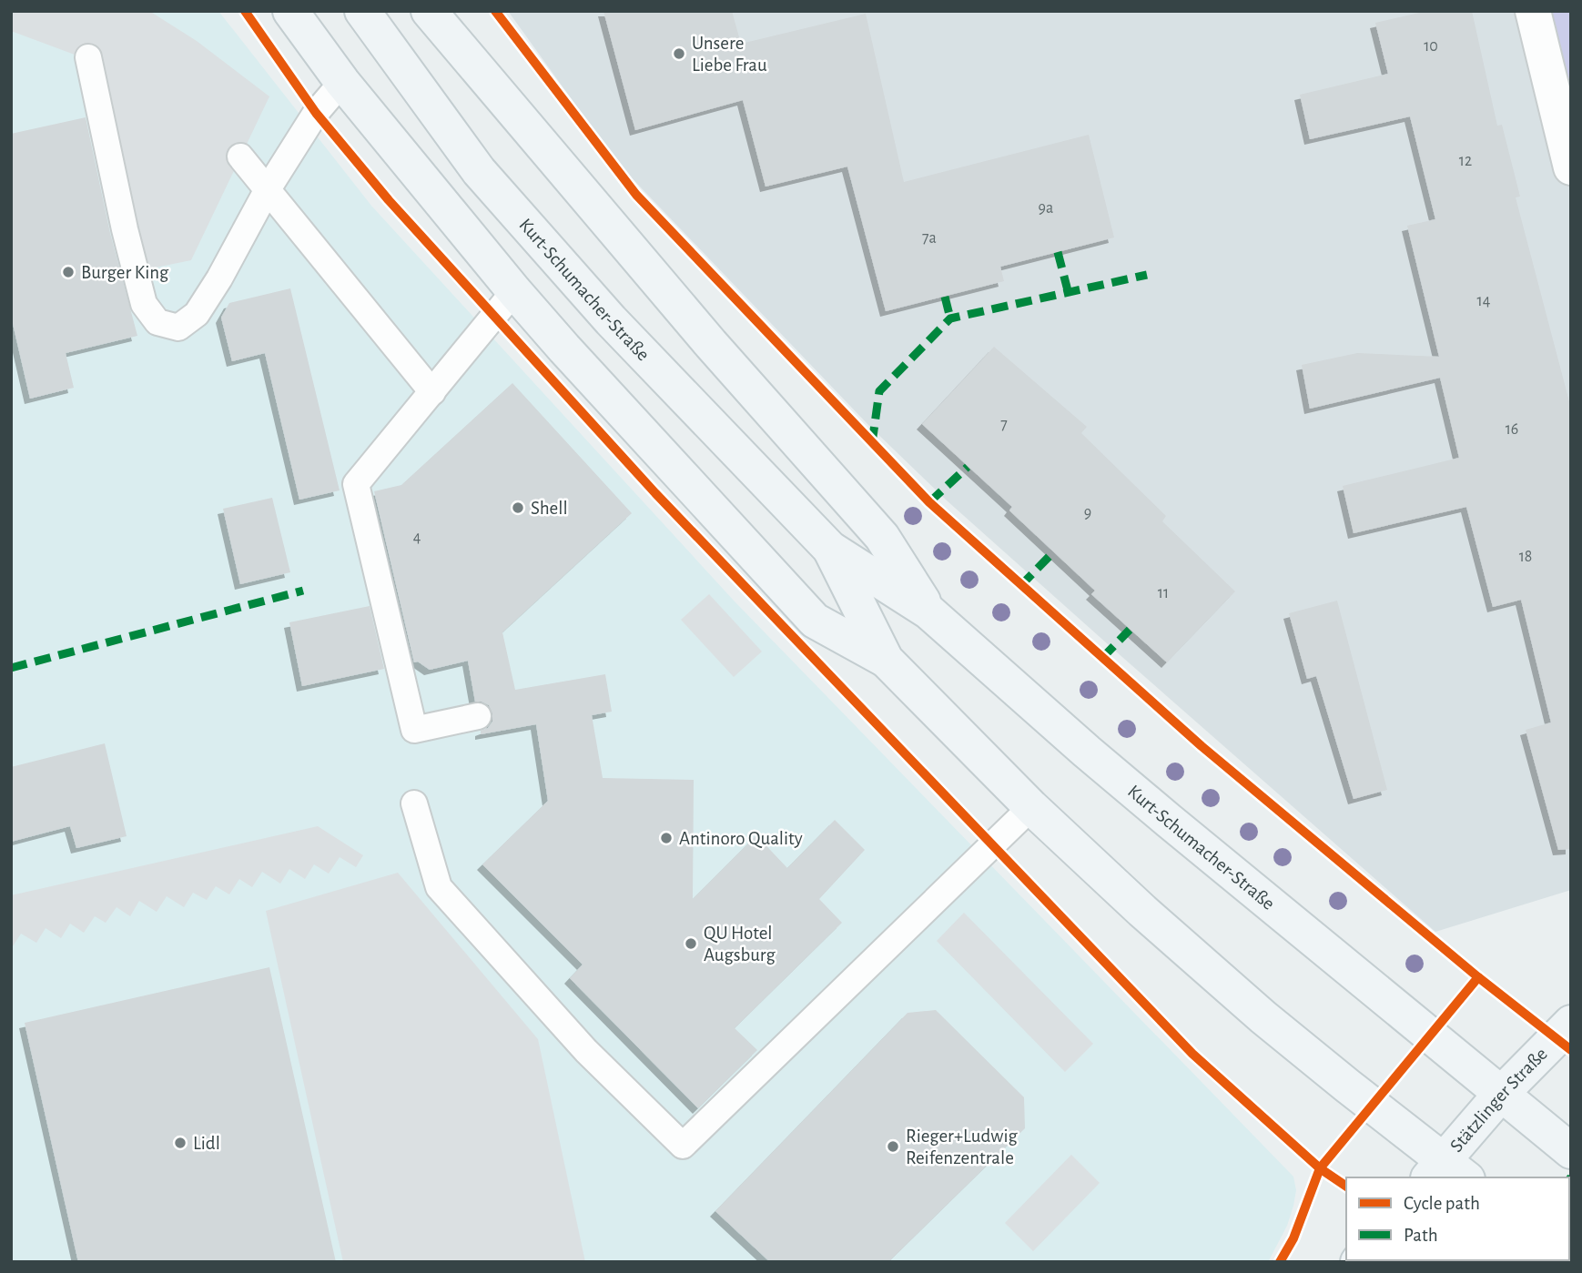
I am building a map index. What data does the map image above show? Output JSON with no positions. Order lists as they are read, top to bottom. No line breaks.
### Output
{"streets":{"main road":["Kurt-Schumacher-Straße","Stätzlinger Straße"]},"crossings":[["Kurt-Schumacher-Straße","Stätzlinger Straße"]],"places":["Unsere Liebe Frau","Burger King","Shell","Antinoro Quality","QU Hotel Augsburg","Lidl","Rieger+Ludwig Reifenzentrale"],"house_numbers":["10","12","9a","7a","14","7","16","9","4","18","11"],"legend":["Cycle path","Path"]}
